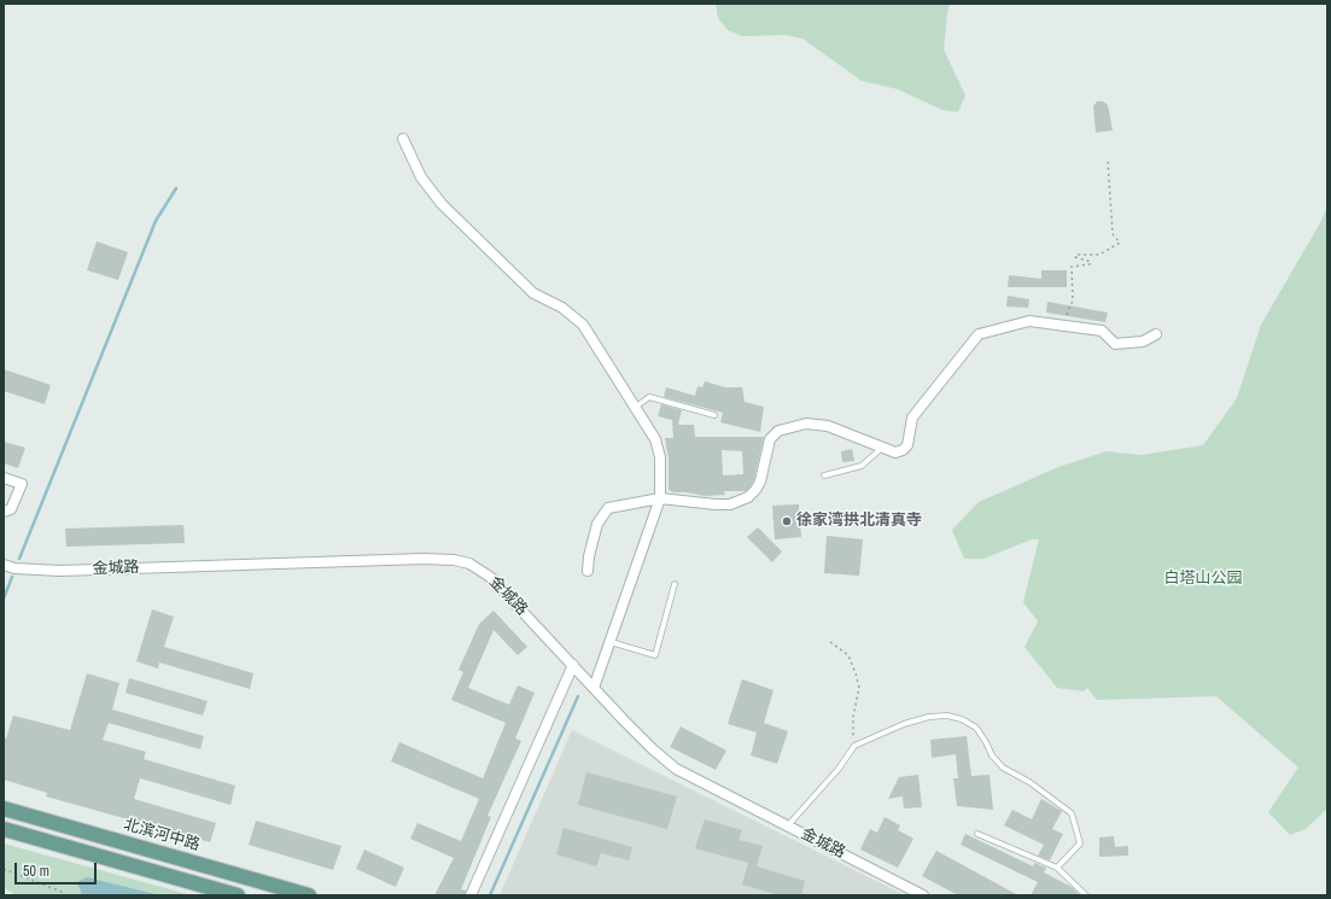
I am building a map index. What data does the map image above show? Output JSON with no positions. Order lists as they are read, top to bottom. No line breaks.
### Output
{"streets":{"main road":["北滨河中路"],"street":["金城路"]},"parks":["白塔山公园"],"places":["徐家湾拱北清真寺"],"scale_bar":"50 m"}
